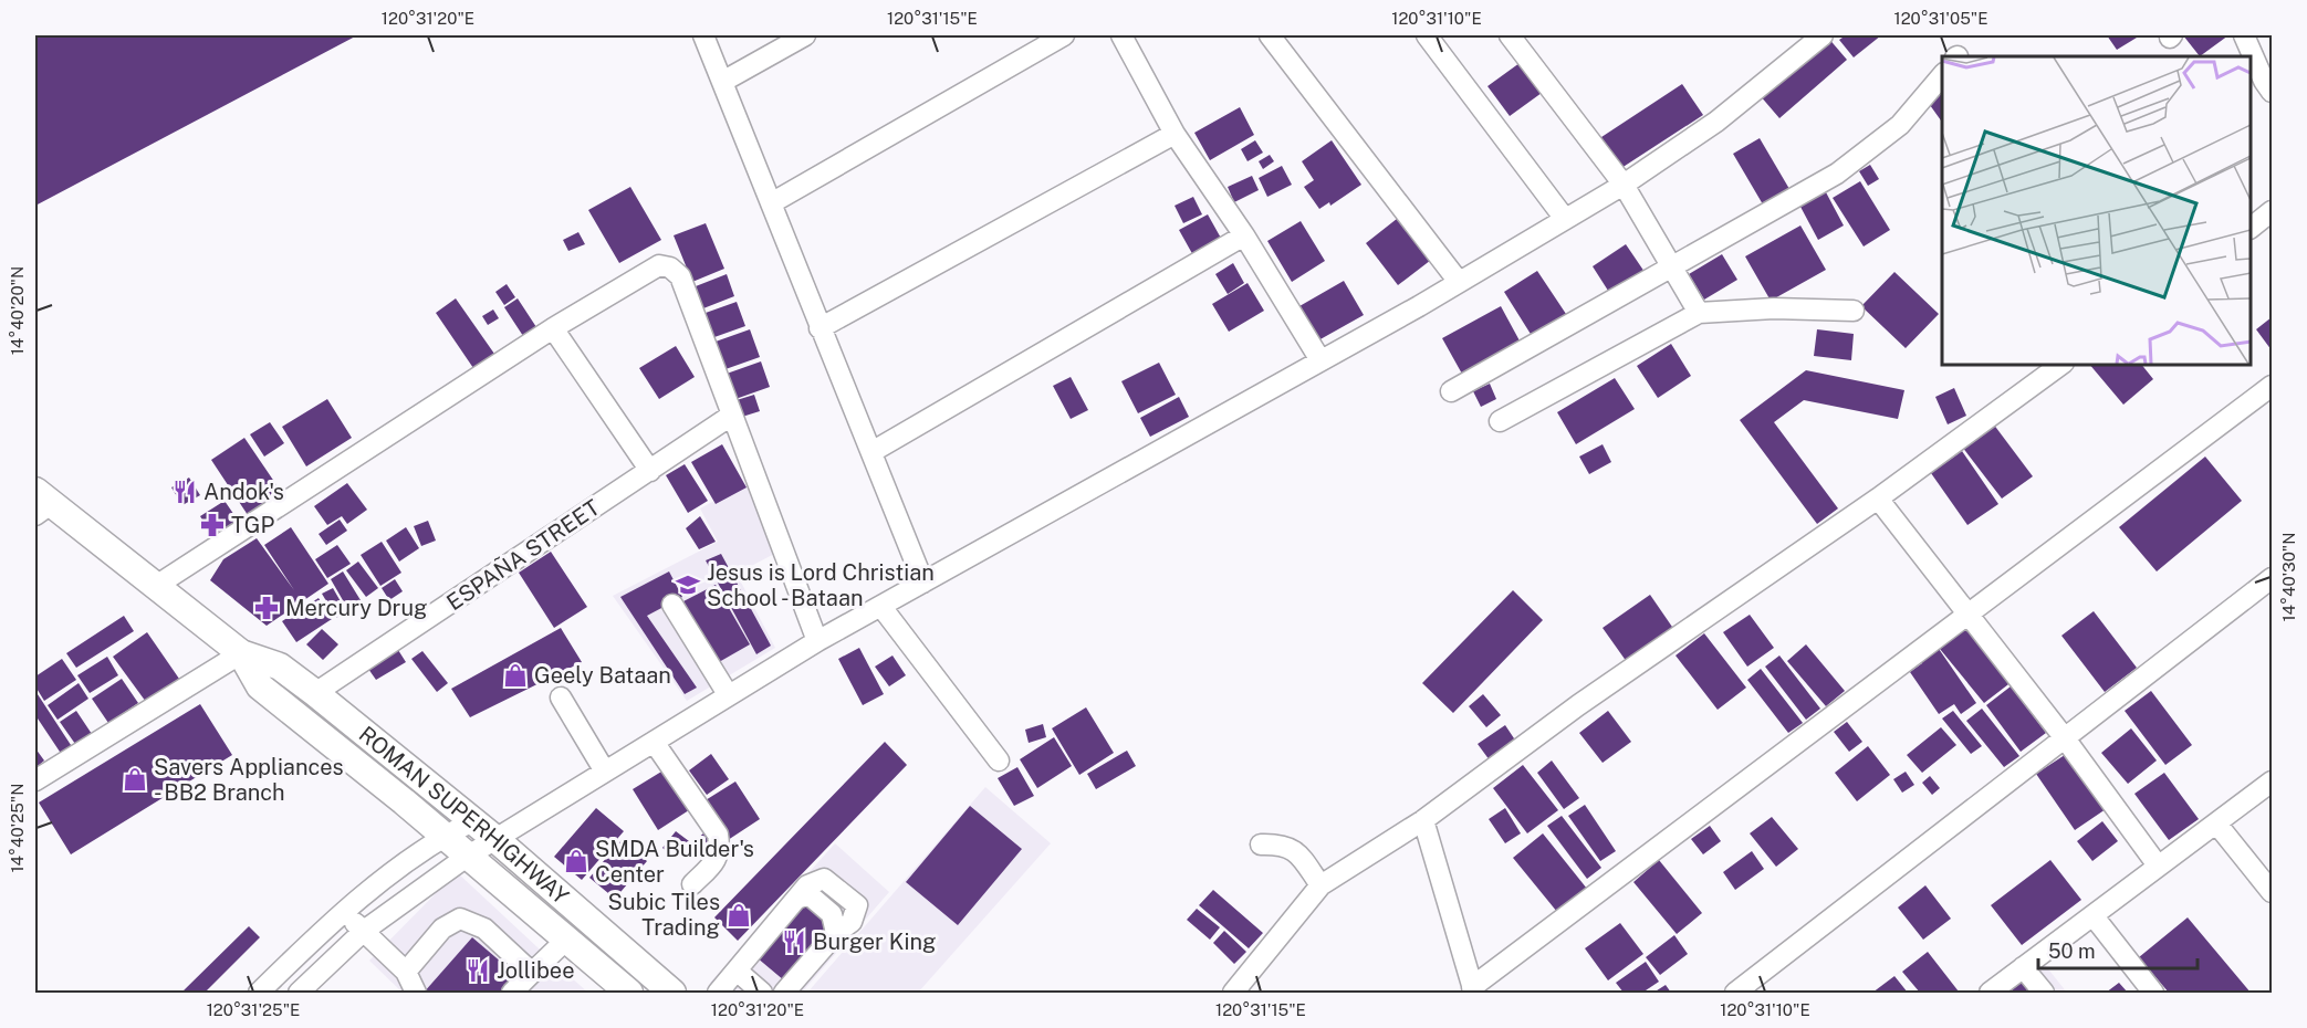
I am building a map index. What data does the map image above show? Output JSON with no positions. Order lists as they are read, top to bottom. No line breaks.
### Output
{"streets":{"main road":["ROMAN SUPERHIGHWAY"],"street":["ESPAÑA STREET"]},"crossings":[["ESPAÑA STREET","ROMAN SUPERHIGHWAY"]],"places":{"restaurant":["Andok's","Burger King","Jollibee"],"pharmacy":["TGP","Mercury Drug"],"school or university":["Jesus is Lord Christian School - Bataan"],"shop":["Geely Bataan","Savers Appliances - BB2 Branch","SMDA Builder's Center","Subic Tiles Trading"]},"scale_bar":"50 m","coordinates":["120°31'20\"E","120°31'15\"E","120°31'10\"E","120°31'05\"E","14°40'20\"N","14°40'30\"N","14°40'25\"N","120°31'25\"E"]}
